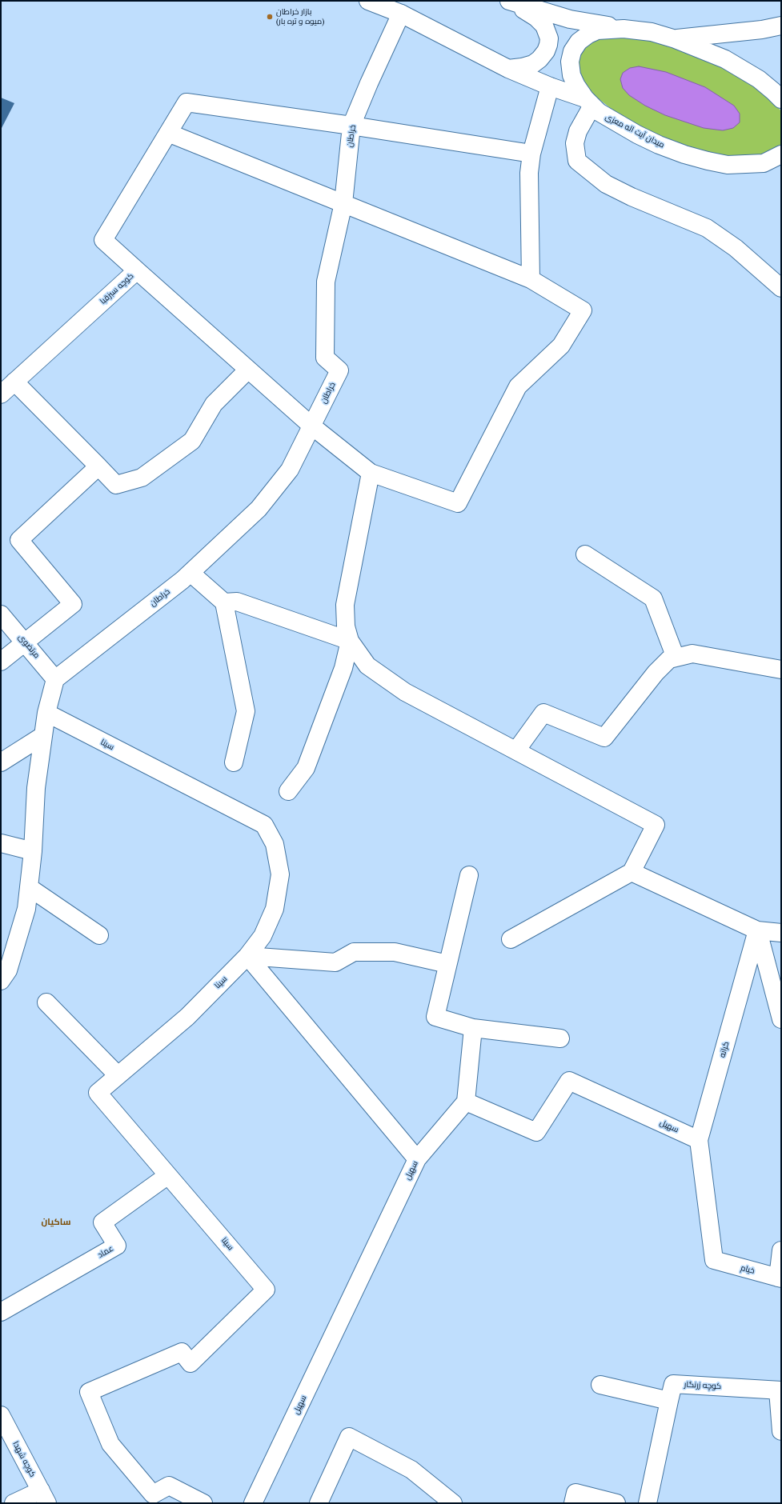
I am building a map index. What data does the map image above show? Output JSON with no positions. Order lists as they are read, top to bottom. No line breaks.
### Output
{"streets":{"street":["میدان آیت اله معزی","خراطان","کوچه سبزقبا","مرتضوی","سینا","کرانه","سهیل","عماد","خیام","کوچه زرنگار","کوچه شهدا"]},"crossings":[["خراطان","کوچه سبزقبا"],["خراطان","مرتضوی"],["سینا","عماد"],["کرانه","سهیل"],["کرانه","خیام"]],"districts":["ساکیان"],"places":["بازار خراطان (میوه و تره بار)"]}
